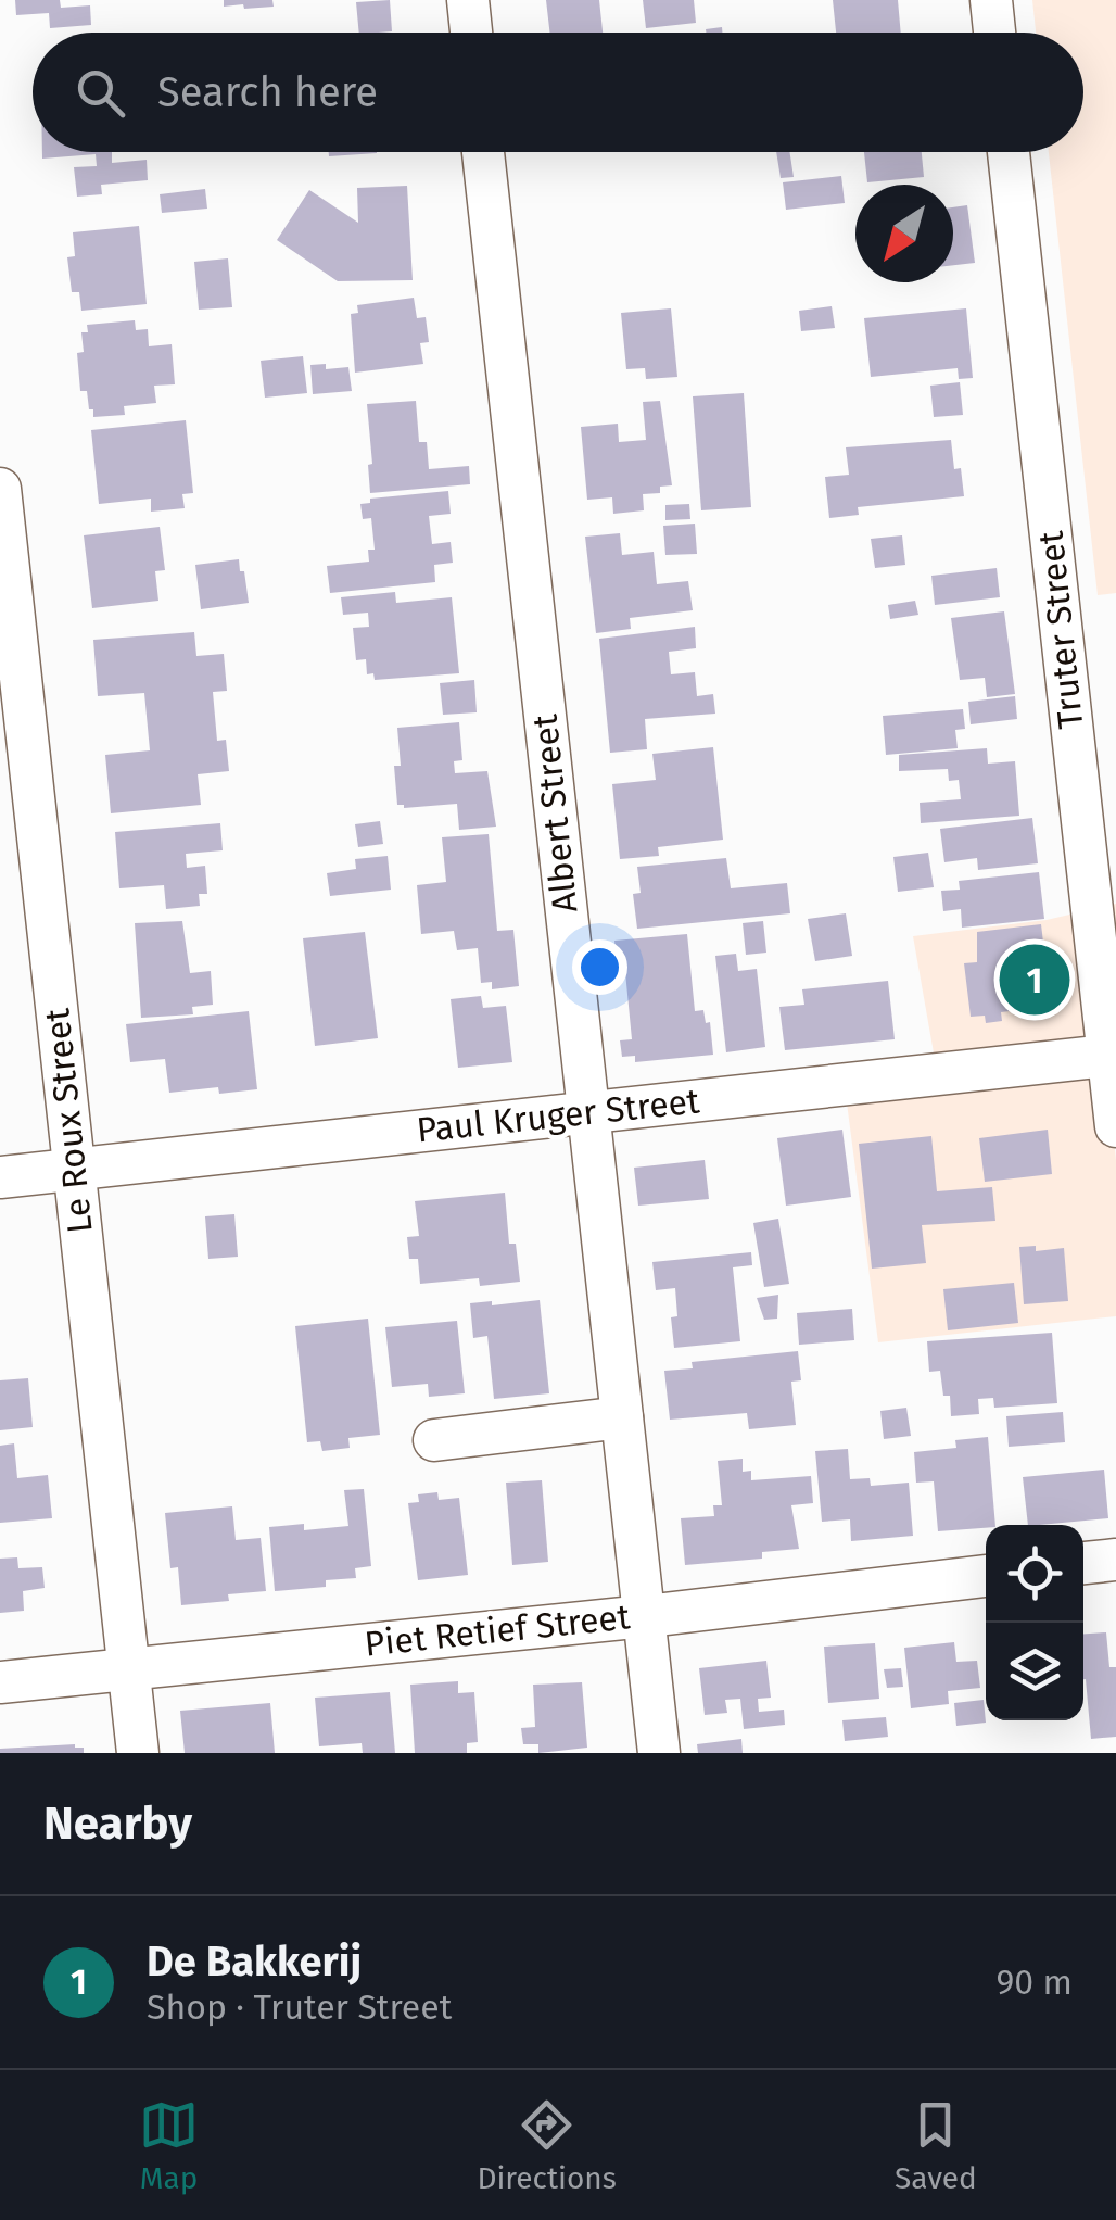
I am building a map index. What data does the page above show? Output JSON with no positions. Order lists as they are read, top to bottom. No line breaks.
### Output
{"streets":{"street":["Truter Street","Albert Street","Paul Kruger Street","Le Roux Street","Piet Retief Street"]},"crossings":[["Truter Street","Paul Kruger Street"],["Albert Street","Paul Kruger Street"],["Albert Street","Piet Retief Street"],["Paul Kruger Street","Le Roux Street"],["Le Roux Street","Piet Retief Street"]],"north":"bottom left","page":{"search":"Search here","pins":"1","heading":"Nearby","list":[{"mark":"1","name":"De Bakkerij","note":"Shop · Truter Street","value":"90 m"}],"nav":["Map","Directions","Saved"]}}
